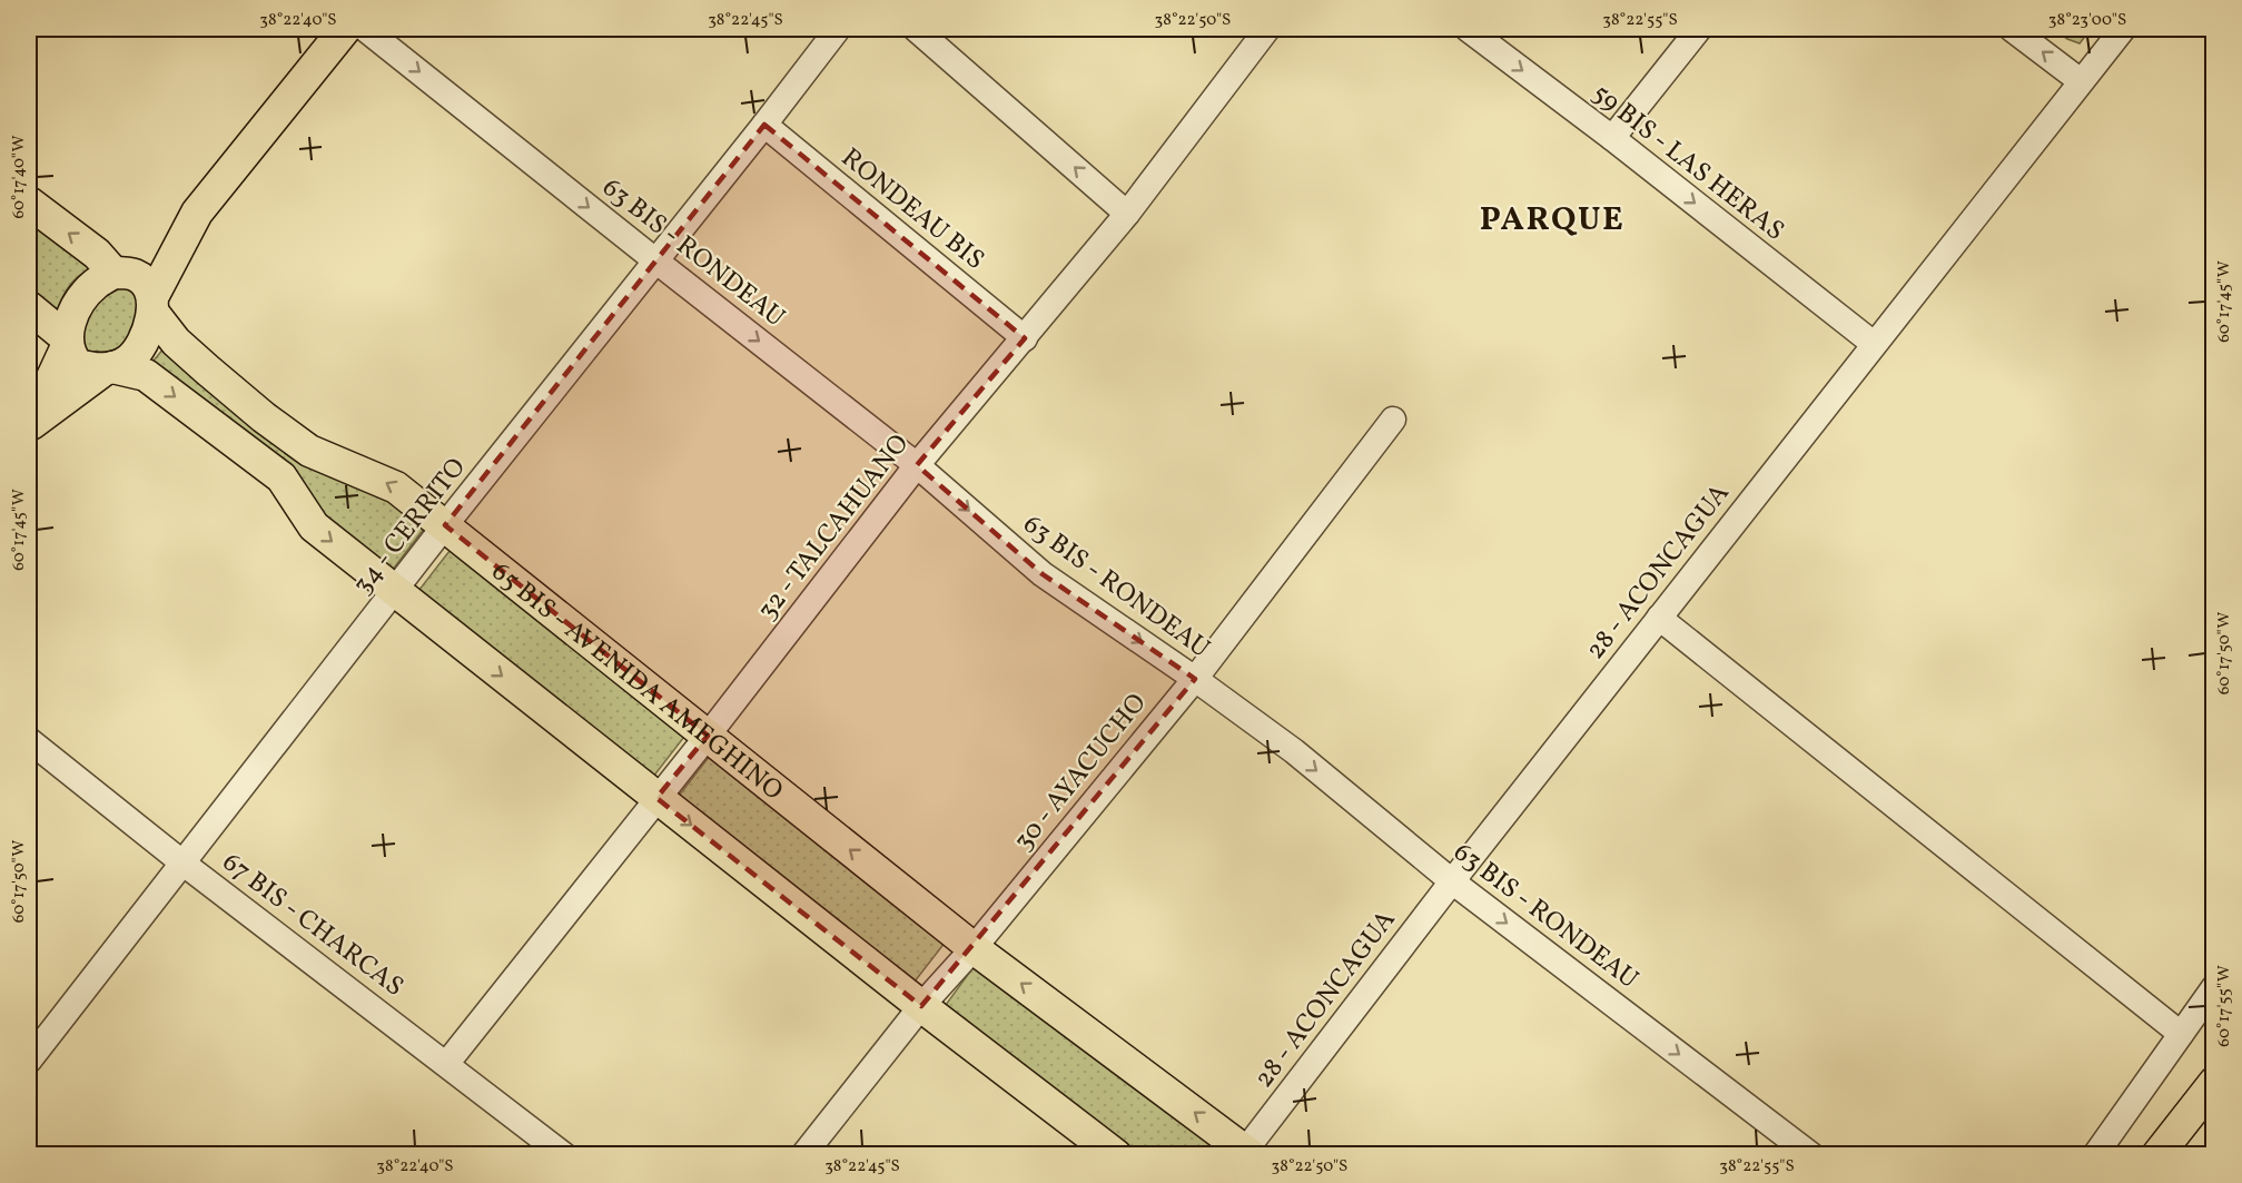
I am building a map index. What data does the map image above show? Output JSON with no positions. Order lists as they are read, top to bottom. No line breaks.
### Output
{"streets":{"main road":["65 BIS - AVENIDA AMEGHINO"],"street":["59 BIS - LAS HERAS","RONDEAU BIS","63 BIS - RONDEAU","34 - CERRITO","32 - TALCAHUANO","28 - ACONCAGUA","30 - AYACUCHO","67 BIS - CHARCAS"]},"crossings":[["59 BIS - LAS HERAS","28 - ACONCAGUA"],["RONDEAU BIS","34 - CERRITO"],["RONDEAU BIS","32 - TALCAHUANO"],["63 BIS - RONDEAU","34 - CERRITO"],["63 BIS - RONDEAU","32 - TALCAHUANO"],["63 BIS - RONDEAU","28 - ACONCAGUA"],["63 BIS - RONDEAU","30 - AYACUCHO"],["34 - CERRITO","65 BIS - AVENIDA AMEGHINO"],["34 - CERRITO","67 BIS - CHARCAS"],["32 - TALCAHUANO","65 BIS - AVENIDA AMEGHINO"],["32 - TALCAHUANO","67 BIS - CHARCAS"],["28 - ACONCAGUA","65 BIS - AVENIDA AMEGHINO"],["65 BIS - AVENIDA AMEGHINO","30 - AYACUCHO"]],"one_way":["59 BIS - LAS HERAS","63 BIS - RONDEAU"],"districts":["PARQUE"],"coordinates":["38°22'40\"S","38°22'45\"S","38°22'50\"S","38°22'55\"S","38°23'00\"S","60°17'40\"W","60°17'45\"W","60°17'50\"W","60°17'55\"W"]}
